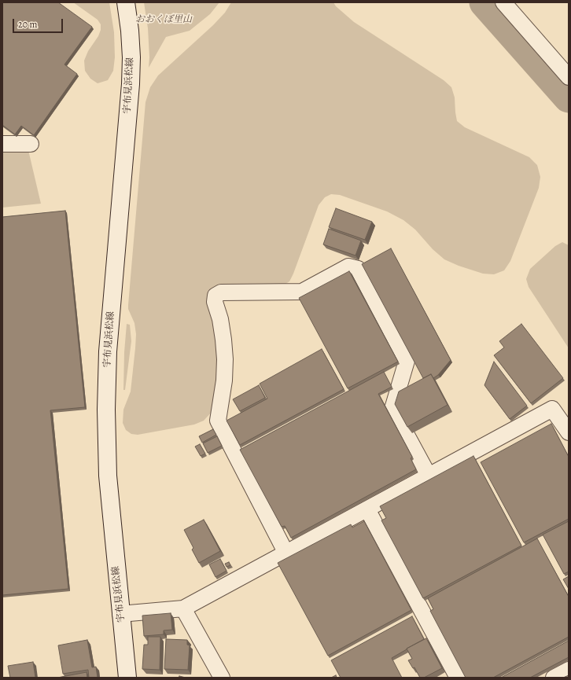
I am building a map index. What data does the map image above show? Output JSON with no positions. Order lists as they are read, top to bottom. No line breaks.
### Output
{"streets":{"main road":["宇布見浜松線"]},"parks":["おおくぼ里山"],"scale_bar":"20 m"}
